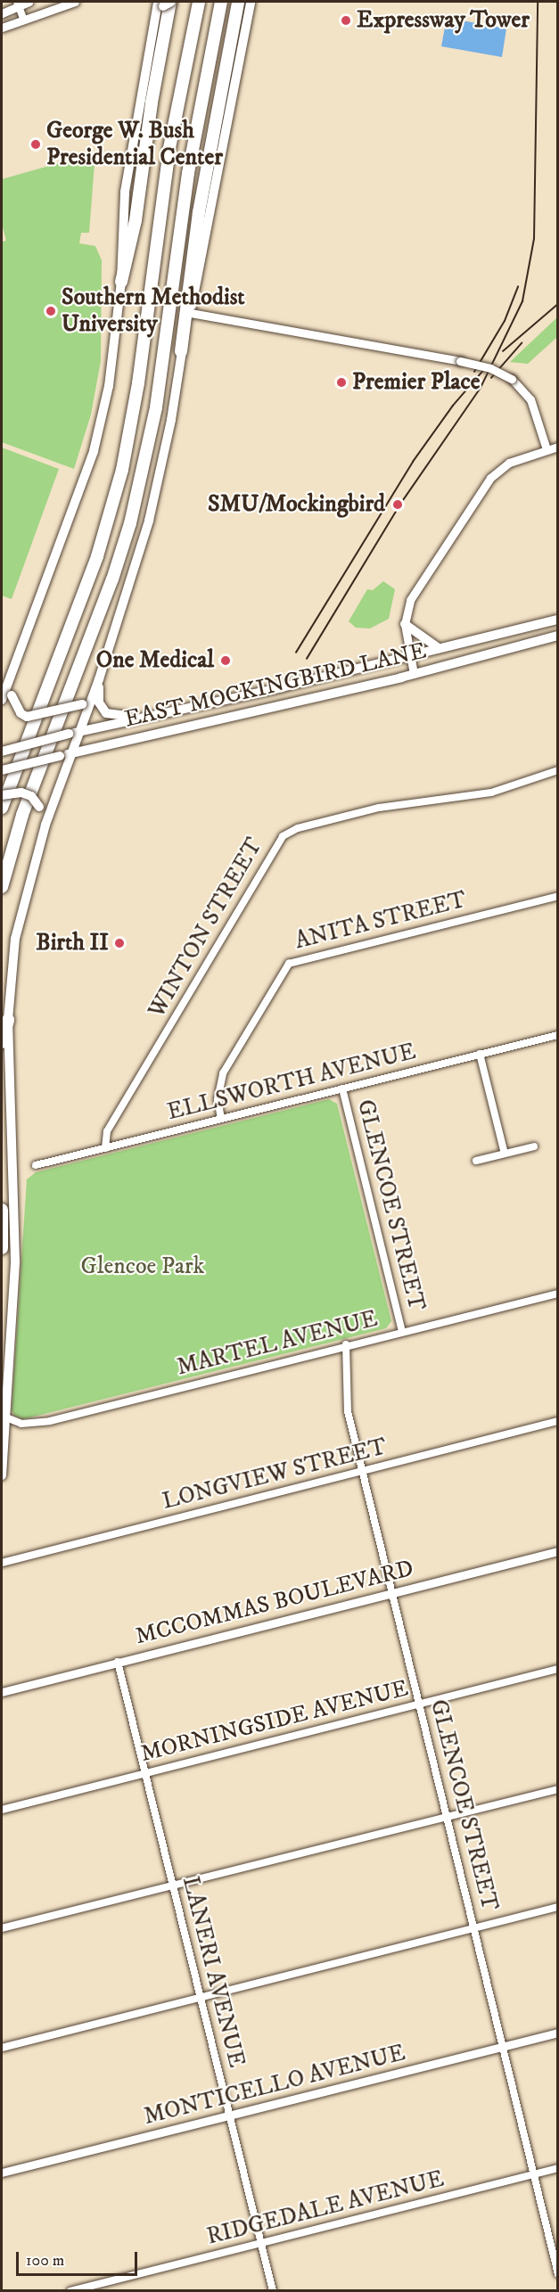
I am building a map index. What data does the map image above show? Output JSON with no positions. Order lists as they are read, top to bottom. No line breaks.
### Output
{"streets":{"main road":["EAST MOCKINGBIRD LANE"],"street":["ANITA STREET","WINTON STREET","ELLSWORTH AVENUE","GLENCOE STREET","MARTEL AVENUE","LONGVIEW STREET","MCCOMMAS BOULEVARD","MORNINGSIDE AVENUE","LANERI AVENUE","MONTICELLO AVENUE","RIDGEDALE AVENUE"]},"crossings":[["ANITA STREET","ELLSWORTH AVENUE"],["WINTON STREET","ELLSWORTH AVENUE"],["ELLSWORTH AVENUE","GLENCOE STREET"],["GLENCOE STREET","MARTEL AVENUE"],["GLENCOE STREET","LONGVIEW STREET"],["GLENCOE STREET","MCCOMMAS BOULEVARD"],["GLENCOE STREET","MORNINGSIDE AVENUE"],["GLENCOE STREET","MONTICELLO AVENUE"],["GLENCOE STREET","RIDGEDALE AVENUE"],["MCCOMMAS BOULEVARD","LANERI AVENUE"],["MORNINGSIDE AVENUE","LANERI AVENUE"],["LANERI AVENUE","MONTICELLO AVENUE"],["LANERI AVENUE","RIDGEDALE AVENUE"]],"parks":["Glencoe Park"],"places":["Expressway Tower","George W. Bush Presidential Center","Southern Methodist University","Premier Place","SMU/Mockingbird","One Medical","Birth II"],"scale_bar":"100 m"}
